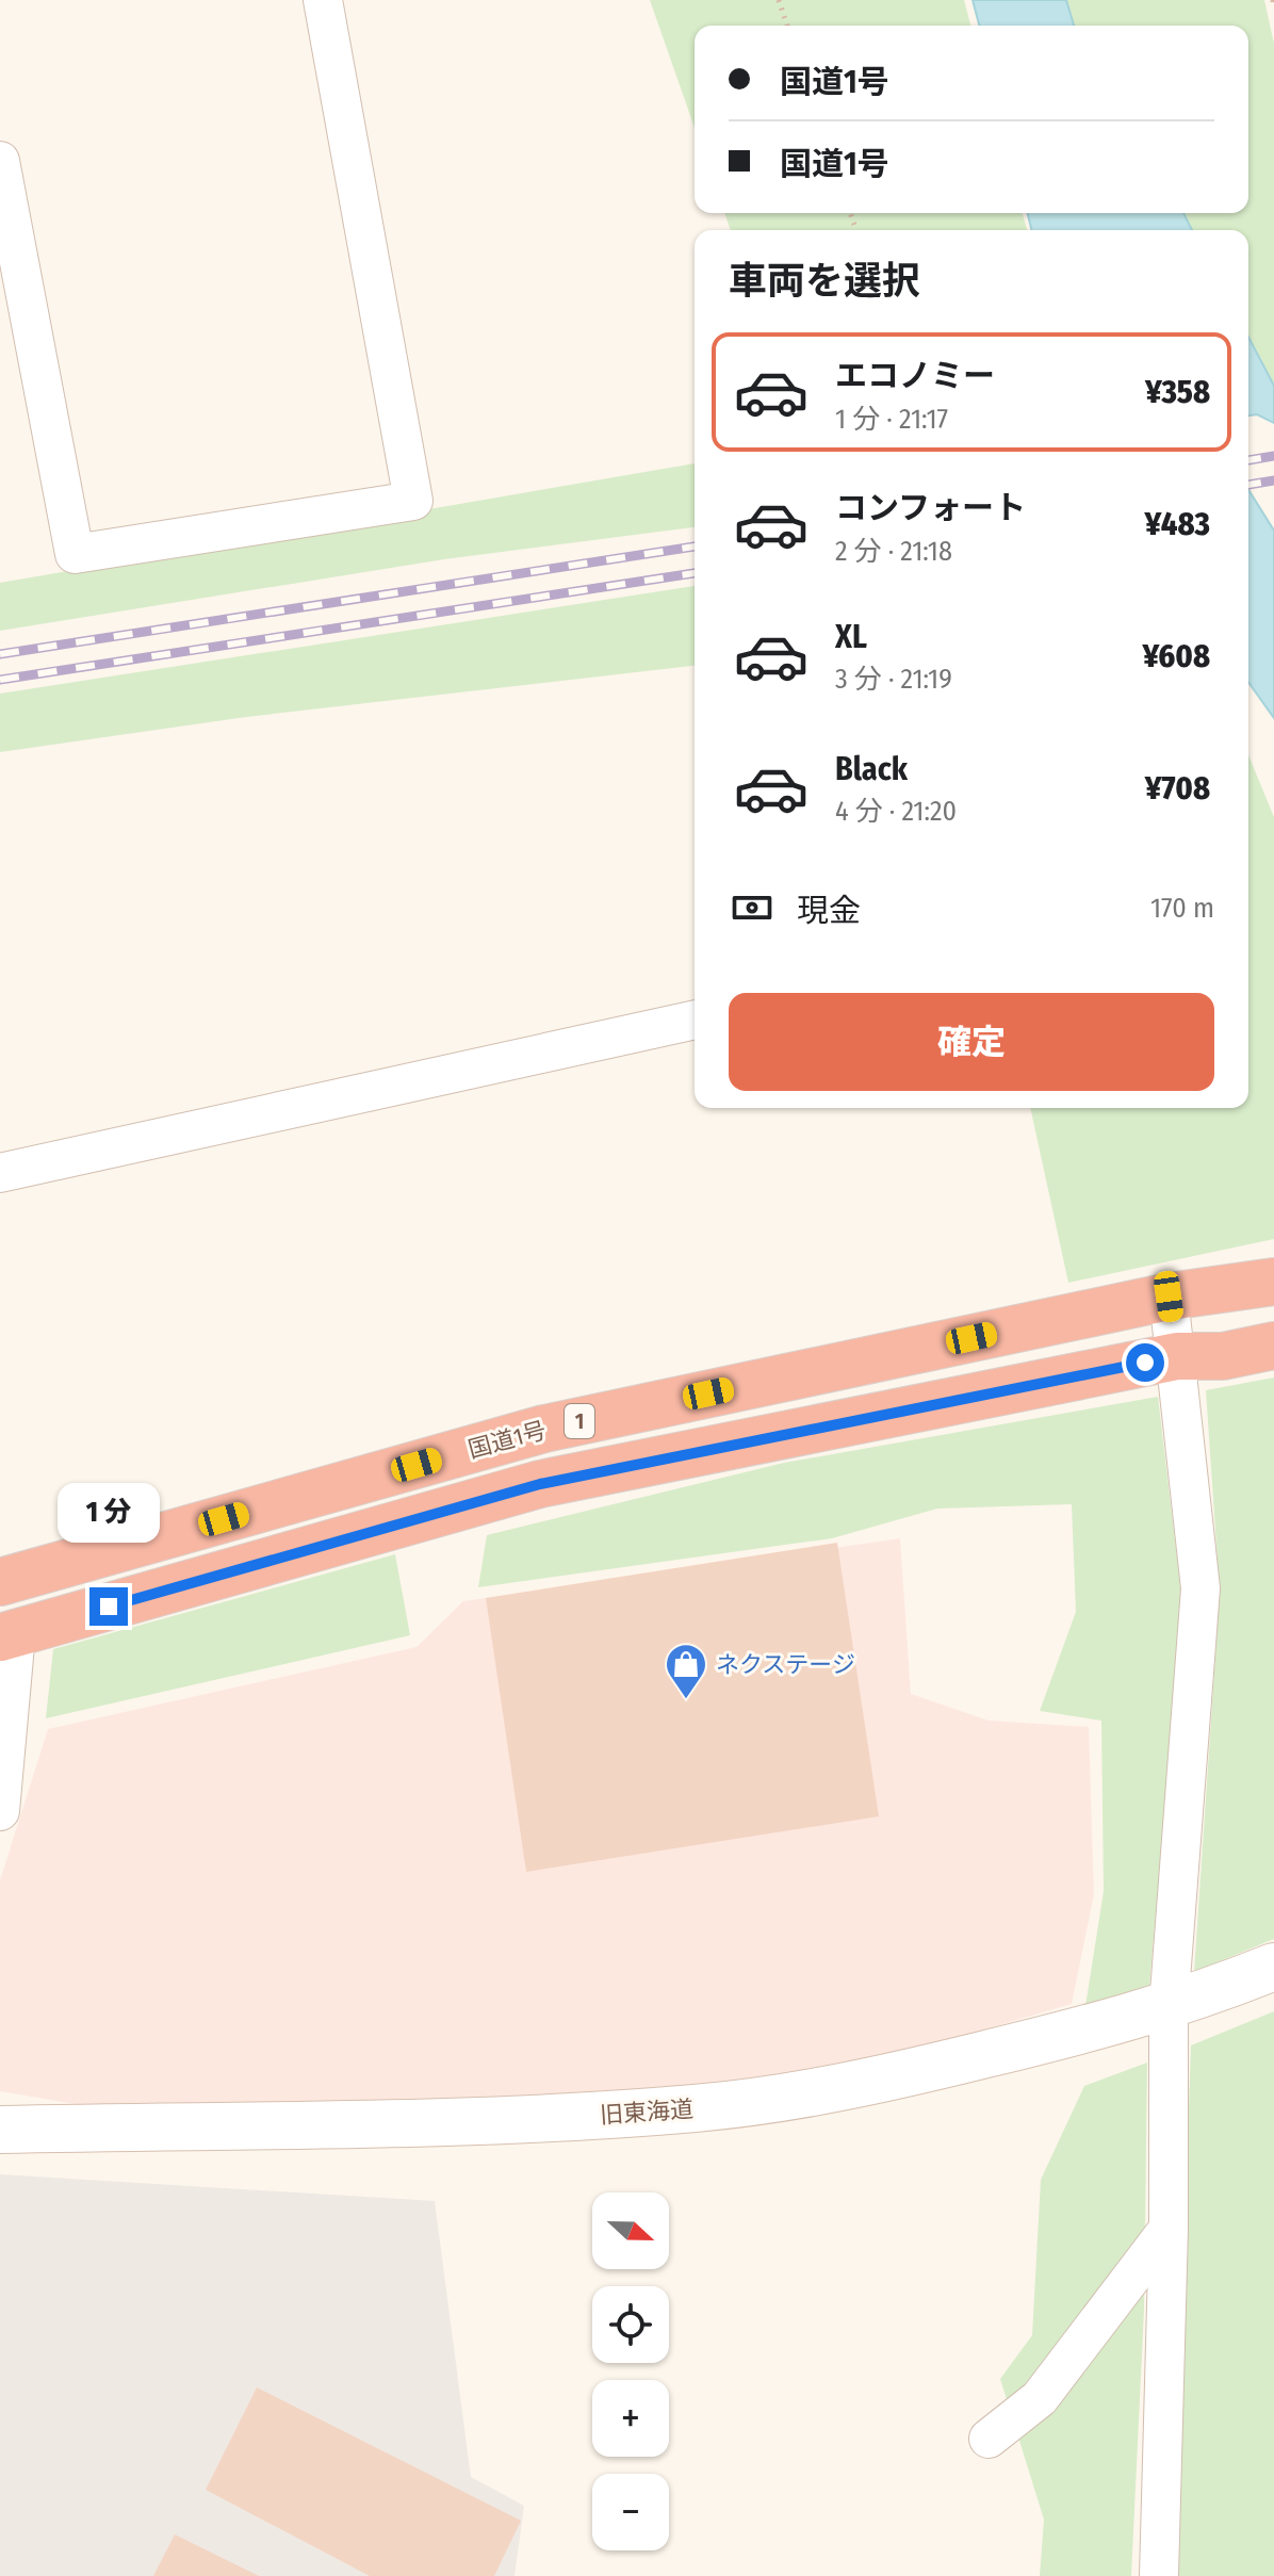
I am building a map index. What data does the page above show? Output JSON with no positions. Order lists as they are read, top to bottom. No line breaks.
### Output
{"streets":{"highway":["1","国道1号"],"street":["旧東海道"]},"places":{"shop":["ネクステージ"]},"north":"right","page":{"banner":["国道1号","国道1号"],"heading":"車両を選択","list":[{"name":"エコノミー","note":"1 分 · 21:17","value":"¥358"},{"name":"コンフォート","note":"2 分 · 21:18","value":"¥483"},{"name":"XL","note":"3 分 · 21:19","value":"¥608"},{"name":"Black","note":"4 分 · 21:20","value":"¥708"}],"pay":["現金","170 m"],"buttons":"確定","bubble":"1 分","map_buttons":["+","−"]}}
